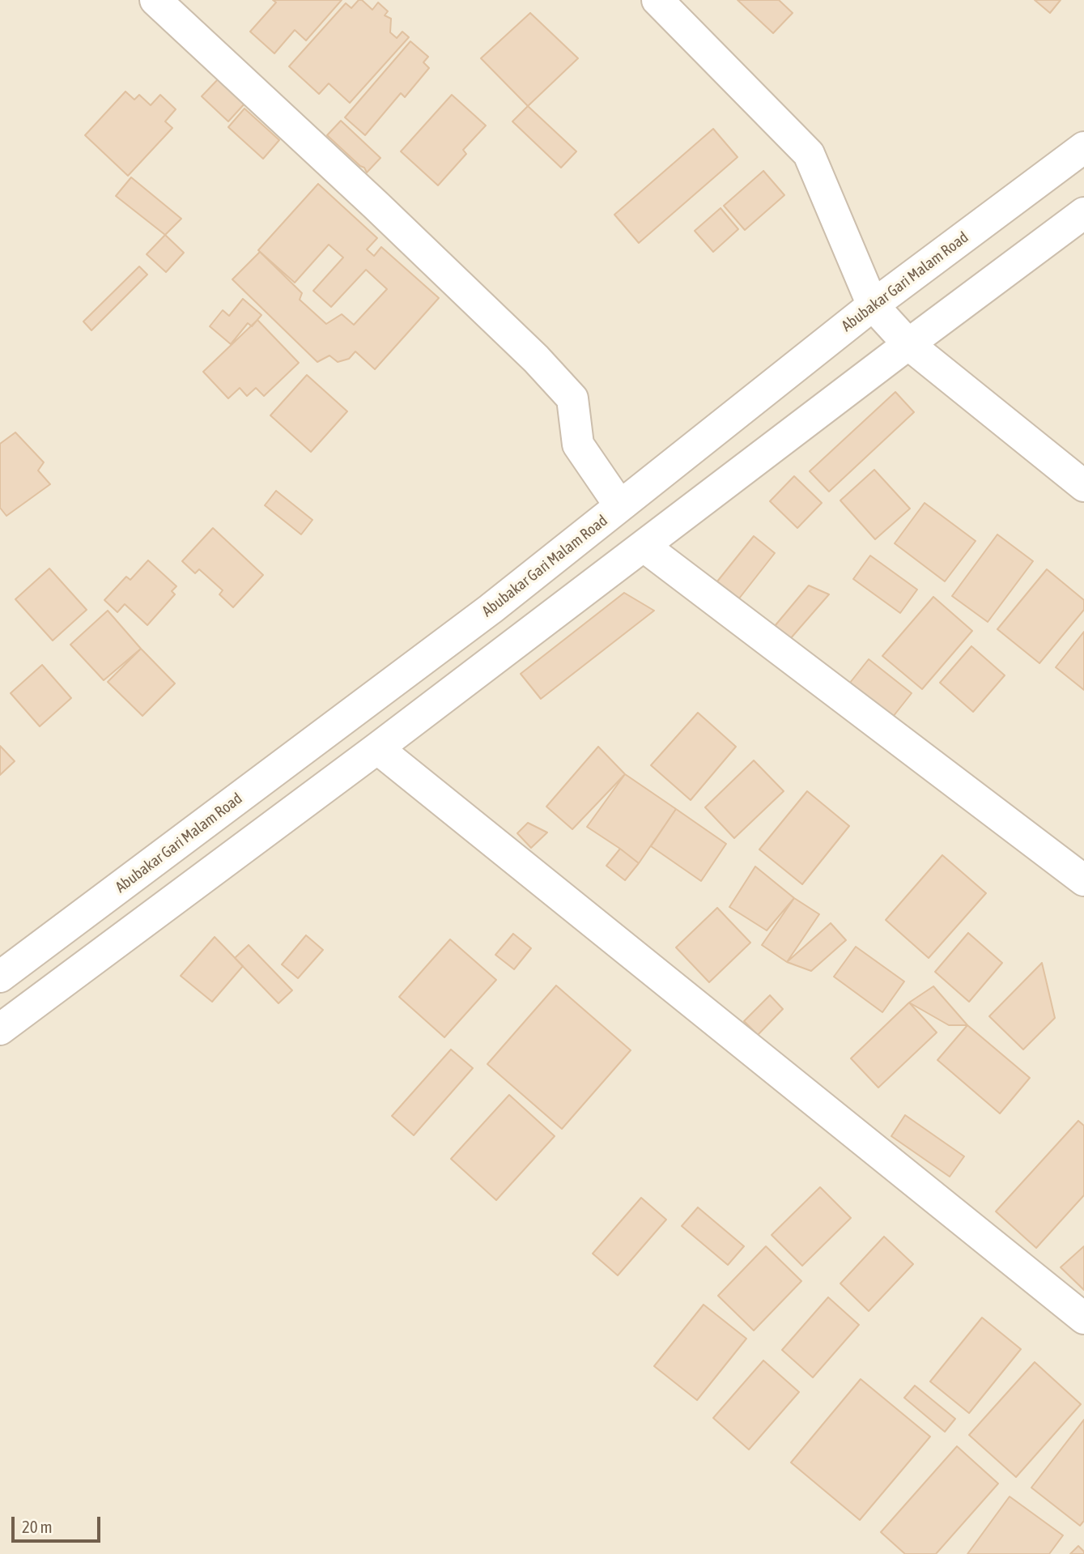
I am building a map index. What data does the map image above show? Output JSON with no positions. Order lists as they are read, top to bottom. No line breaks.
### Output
{"streets":{"street":["Abubakar Gari Malam Road"]},"scale_bar":"20 m"}
